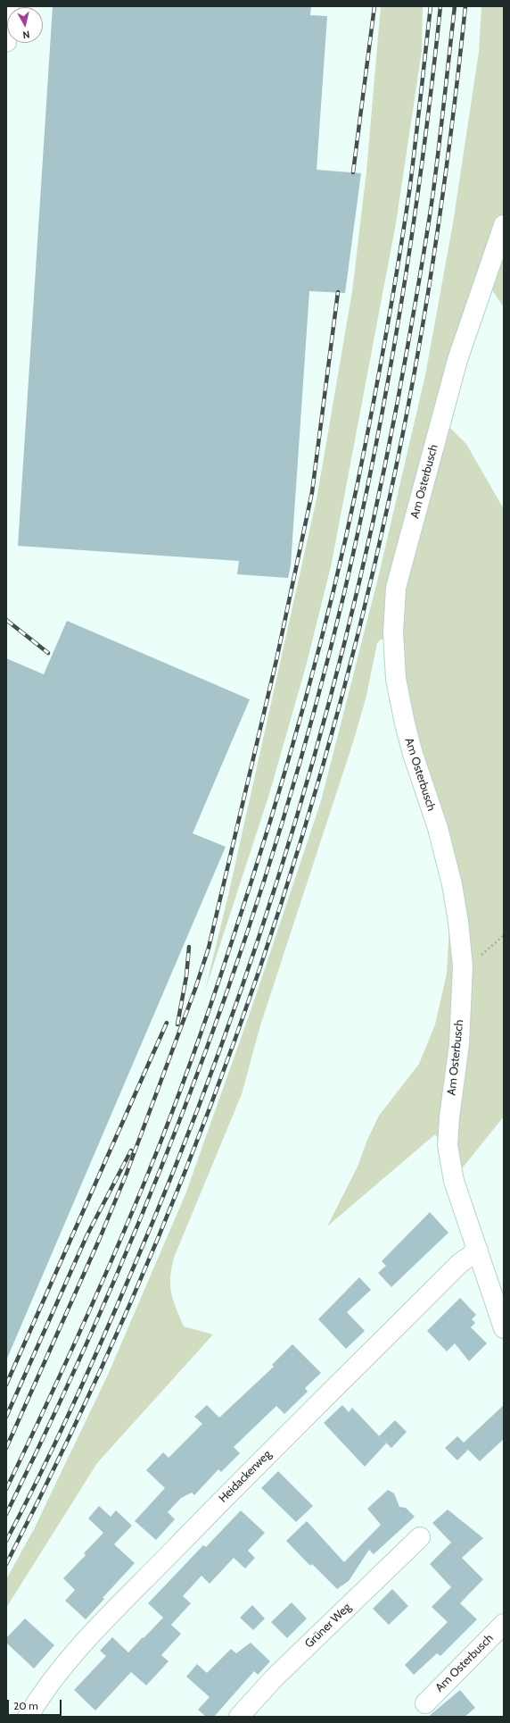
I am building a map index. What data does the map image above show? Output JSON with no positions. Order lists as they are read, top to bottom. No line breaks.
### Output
{"streets":{"street":["Am Osterbusch","Heidackerweg","Grüner Weg"]},"crossings":[["Am Osterbusch","Heidackerweg"]],"scale_bar":"20 m","north":"bottom"}
